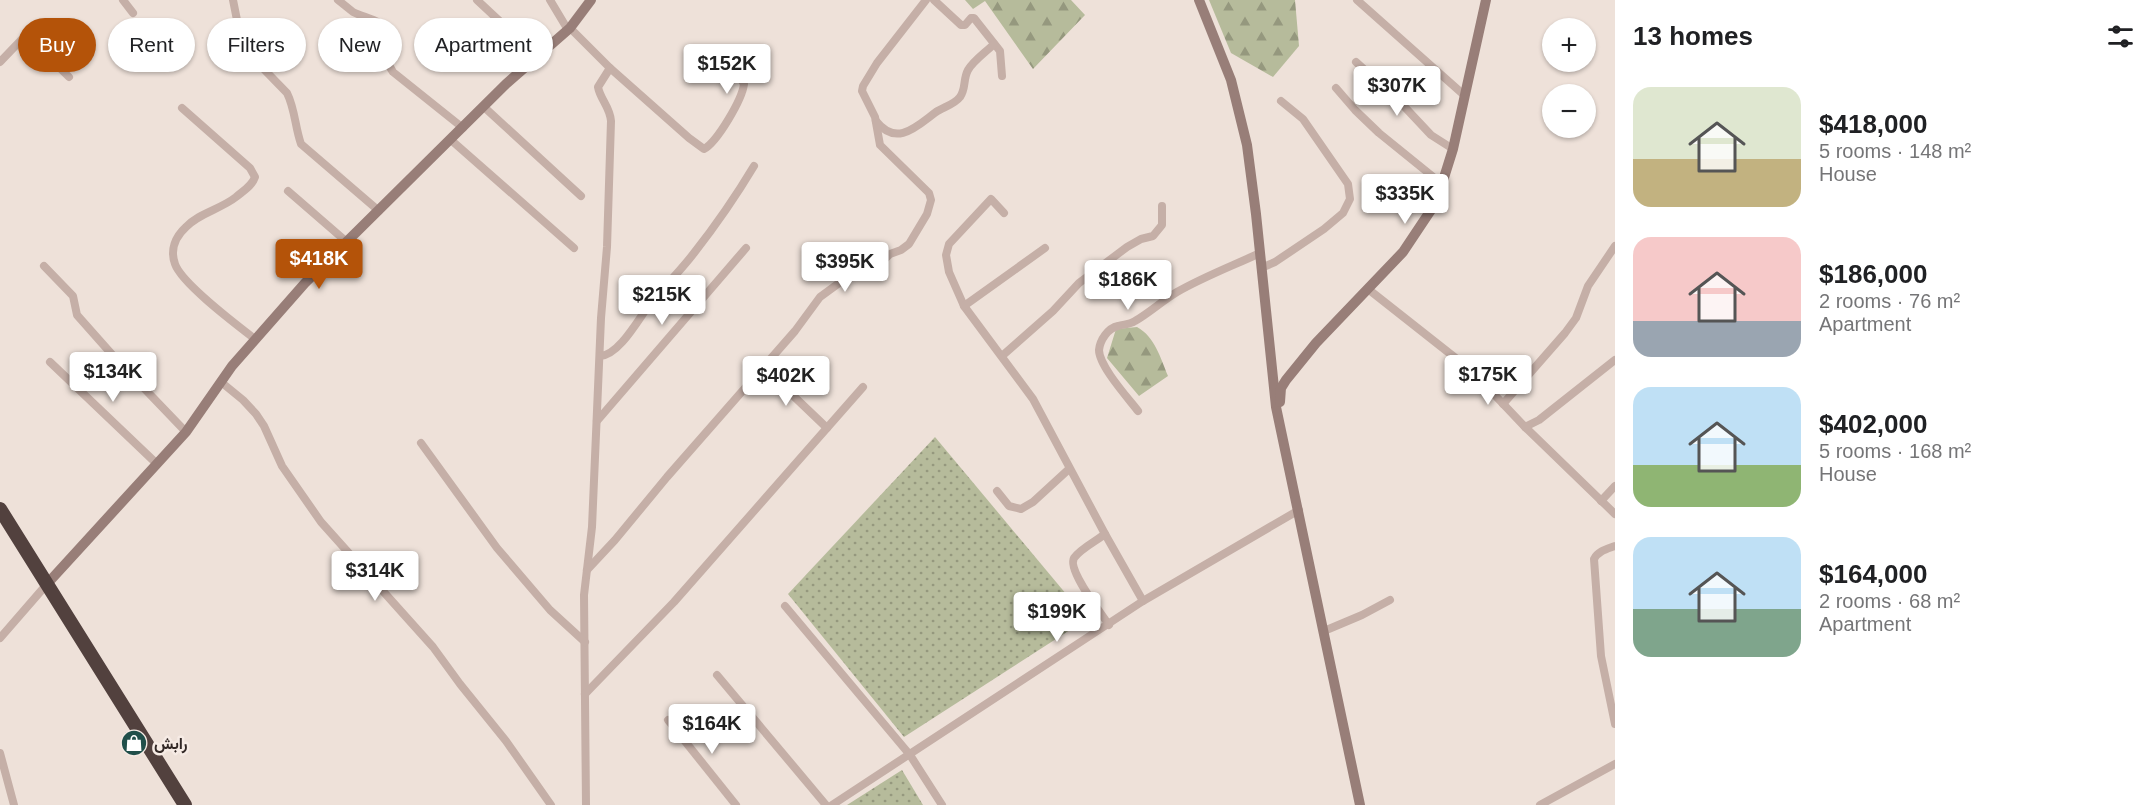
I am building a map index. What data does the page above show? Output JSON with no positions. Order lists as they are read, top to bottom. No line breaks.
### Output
{"places":{"shop":["رابش"]},"page":{"heading":"13 homes","map_buttons":["+","−"],"chip":["Buy","Rent","Filters","New","Apartment"],"price":["$152K","$307K","$335K","$418K","$395K","$186K","$215K","$134K","$175K","$402K","$314K","$199K","$164K"],"list":[{"name":"$418,000","note":"5 rooms · 148 m² · House"},{"name":"$186,000","note":"2 rooms · 76 m² · Apartment"},{"name":"$402,000","note":"5 rooms · 168 m² · House"},{"name":"$164,000","note":"2 rooms · 68 m² · Apartment"}]}}
